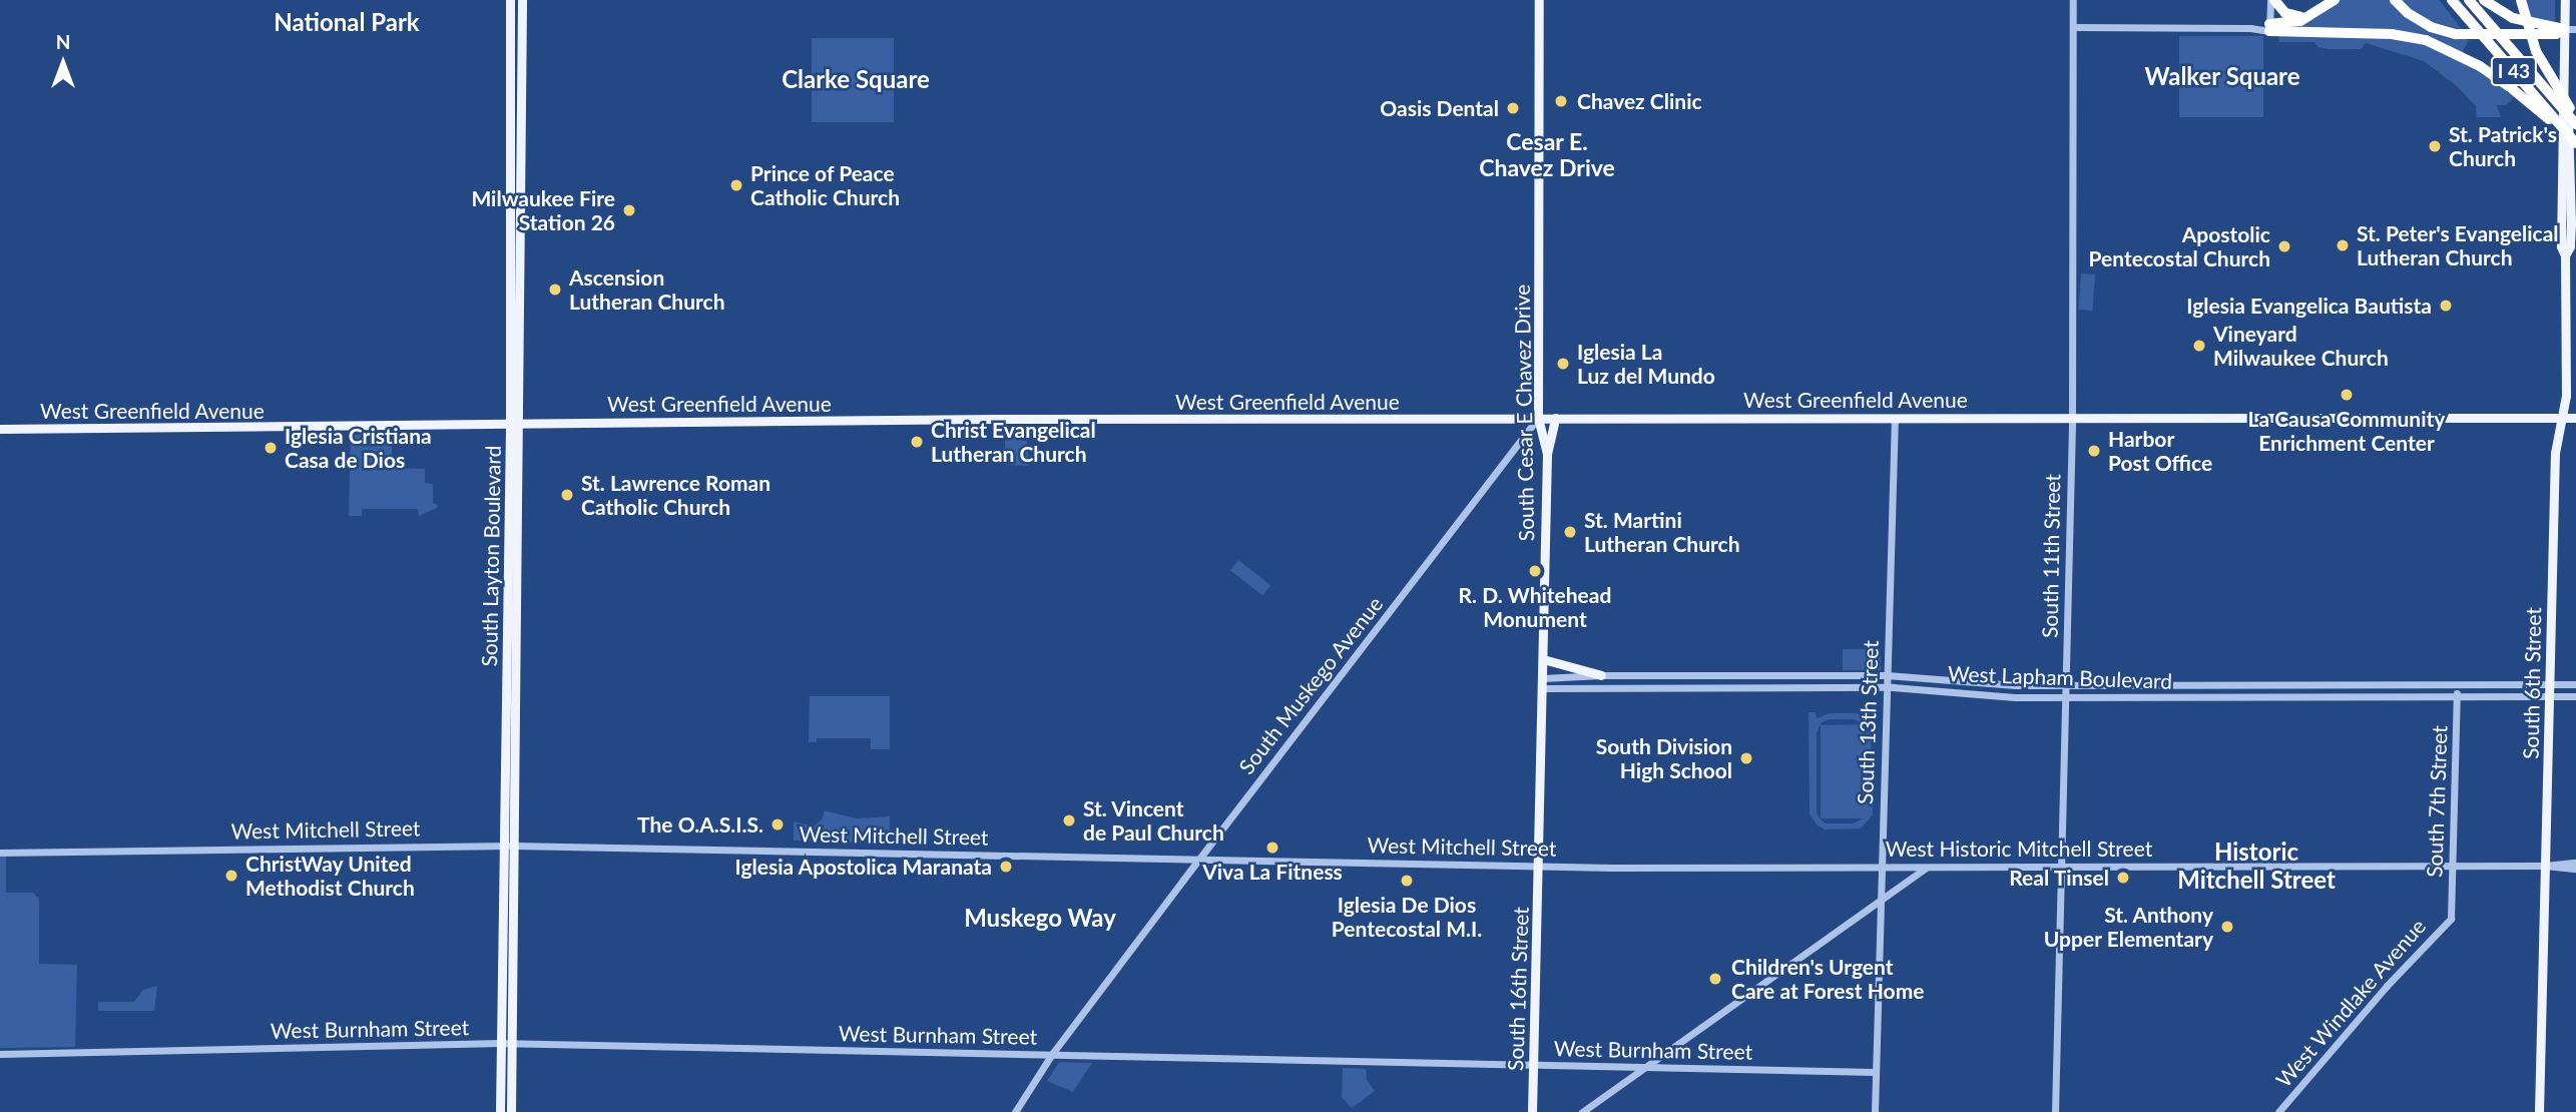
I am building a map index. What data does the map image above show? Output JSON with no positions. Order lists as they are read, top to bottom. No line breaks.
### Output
{"streets":{"highway":["I 43"],"main road":["West Greenfield Avenue","South Cesar E Chavez Drive","South Layton Boulevard","South 6th Street","South 16th Street"],"street":["South 11th Street","West Lapham Boulevard","South Muskego Avenue","South 13th Street","South 7th Street","West Mitchell Street","West Historic Mitchell Street","West Windlake Avenue","West Burnham Street"]},"crossings":[["West Greenfield Avenue","South Cesar E Chavez Drive"],["West Greenfield Avenue","South Layton Boulevard"],["West Greenfield Avenue","South 11th Street"],["West Greenfield Avenue","South 6th Street"],["West Greenfield Avenue","South Muskego Avenue"],["West Greenfield Avenue","South 13th Street"],["South Cesar E Chavez Drive","West Lapham Boulevard"],["South Cesar E Chavez Drive","South Muskego Avenue"],["South Cesar E Chavez Drive","West Mitchell Street"],["South Cesar E Chavez Drive","South 16th Street"],["South Layton Boulevard","West Mitchell Street"],["South Layton Boulevard","West Burnham Street"],["South 11th Street","West Lapham Boulevard"],["South 11th Street","West Historic Mitchell Street"],["West Lapham Boulevard","South 6th Street"],["West Lapham Boulevard","South 13th Street"],["West Lapham Boulevard","South 7th Street"],["South 6th Street","West Historic Mitchell Street"],["South Muskego Avenue","West Mitchell Street"],["South Muskego Avenue","West Burnham Street"],["South 13th Street","West Historic Mitchell Street"],["South 13th Street","West Burnham Street"],["South 7th Street","West Historic Mitchell Street"],["South 7th Street","West Windlake Avenue"],["West Mitchell Street","West Historic Mitchell Street"],["West Mitchell Street","South 16th Street"],["South 16th Street","West Burnham Street"]],"districts":["National Park","Walker Square","Clarke Square","Cesar E. Chavez Drive","Historic Mitchell Street","Muskego Way"],"places":["Chavez Clinic","Oasis Dental","St. Patrick's Church","Prince of Peace Catholic Church","Milwaukee Fire Station 26","St. Peter's Evangelical Lutheran Church","Apostolic Pentecostal Church","Ascension Lutheran Church","Iglesia Evangelica Bautista","Vineyard Milwaukee Church","Iglesia La Luz del Mundo","La Causa Community Enrichment Center","Christ Evangelical Lutheran Church","Iglesia Cristiana Casa de Dios","Harbor Post Office","St. Lawrence Roman Catholic Church","St. Martini Lutheran Church","R. D. Whitehead Monument","South Division High School","St. Vincent de Paul Church","The O.A.S.I.S.","Viva La Fitness","Iglesia Apostolica Maranata","ChristWay United Methodist Church","Real Tinsel","Iglesia De Dios Pentecostal M.I.","St. Anthony Upper Elementary","Children's Urgent Care at Forest Home"],"north":"top"}
